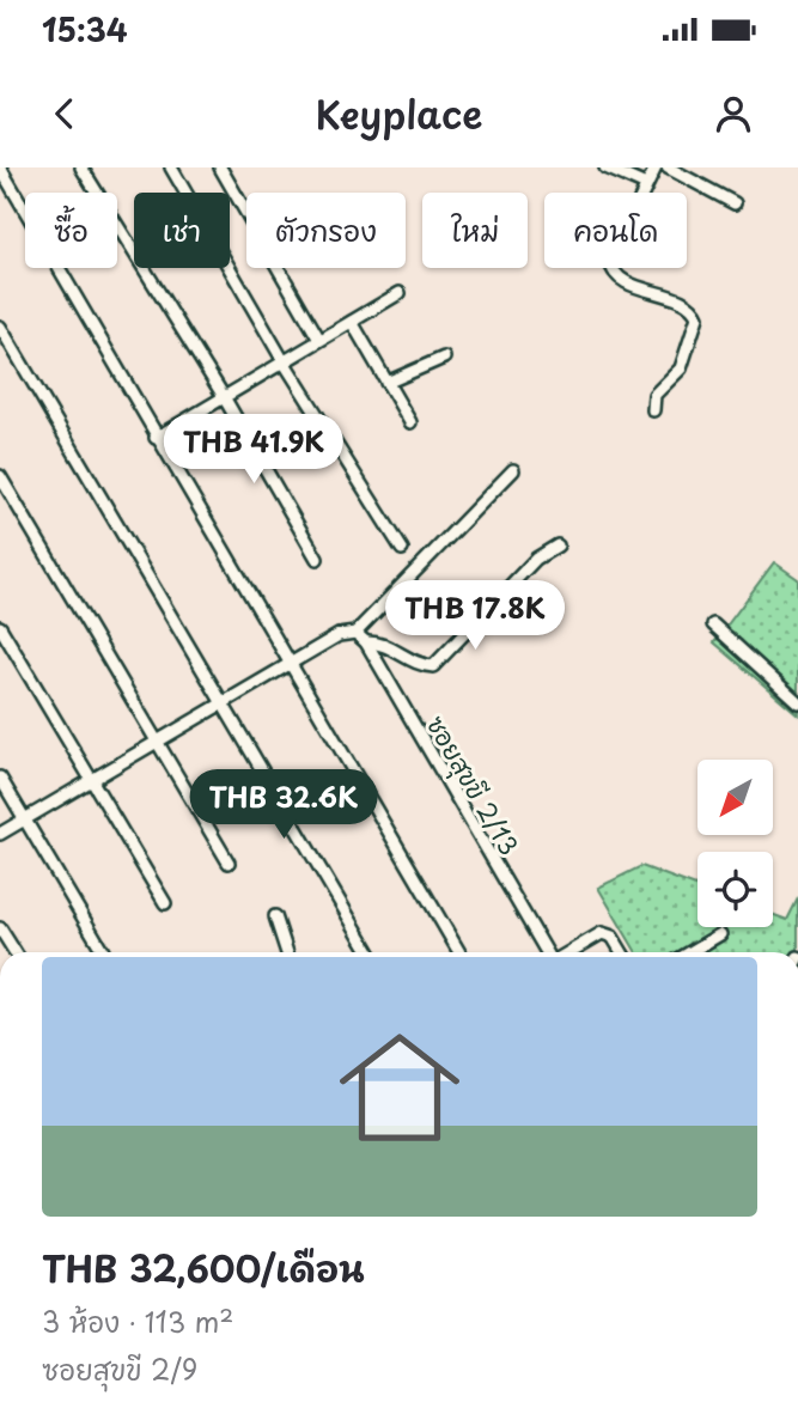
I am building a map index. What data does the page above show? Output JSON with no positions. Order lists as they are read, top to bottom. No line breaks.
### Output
{"streets":{"street":["ซอยสุขขี 2/13"]},"north":"bottom left","page":{"status":"15:34","header":"Keyplace","chip":["ซื้อ","เช่า","ตัวกรอง","ใหม่","คอนโด"],"price":["THB 41.9K","THB 17.8K","THB 32.6K"],"list":[{"name":"THB 32,600/เดือน","note":"3 ห้อง · 113 m² · ซอยสุขขี 2/9"}]}}
